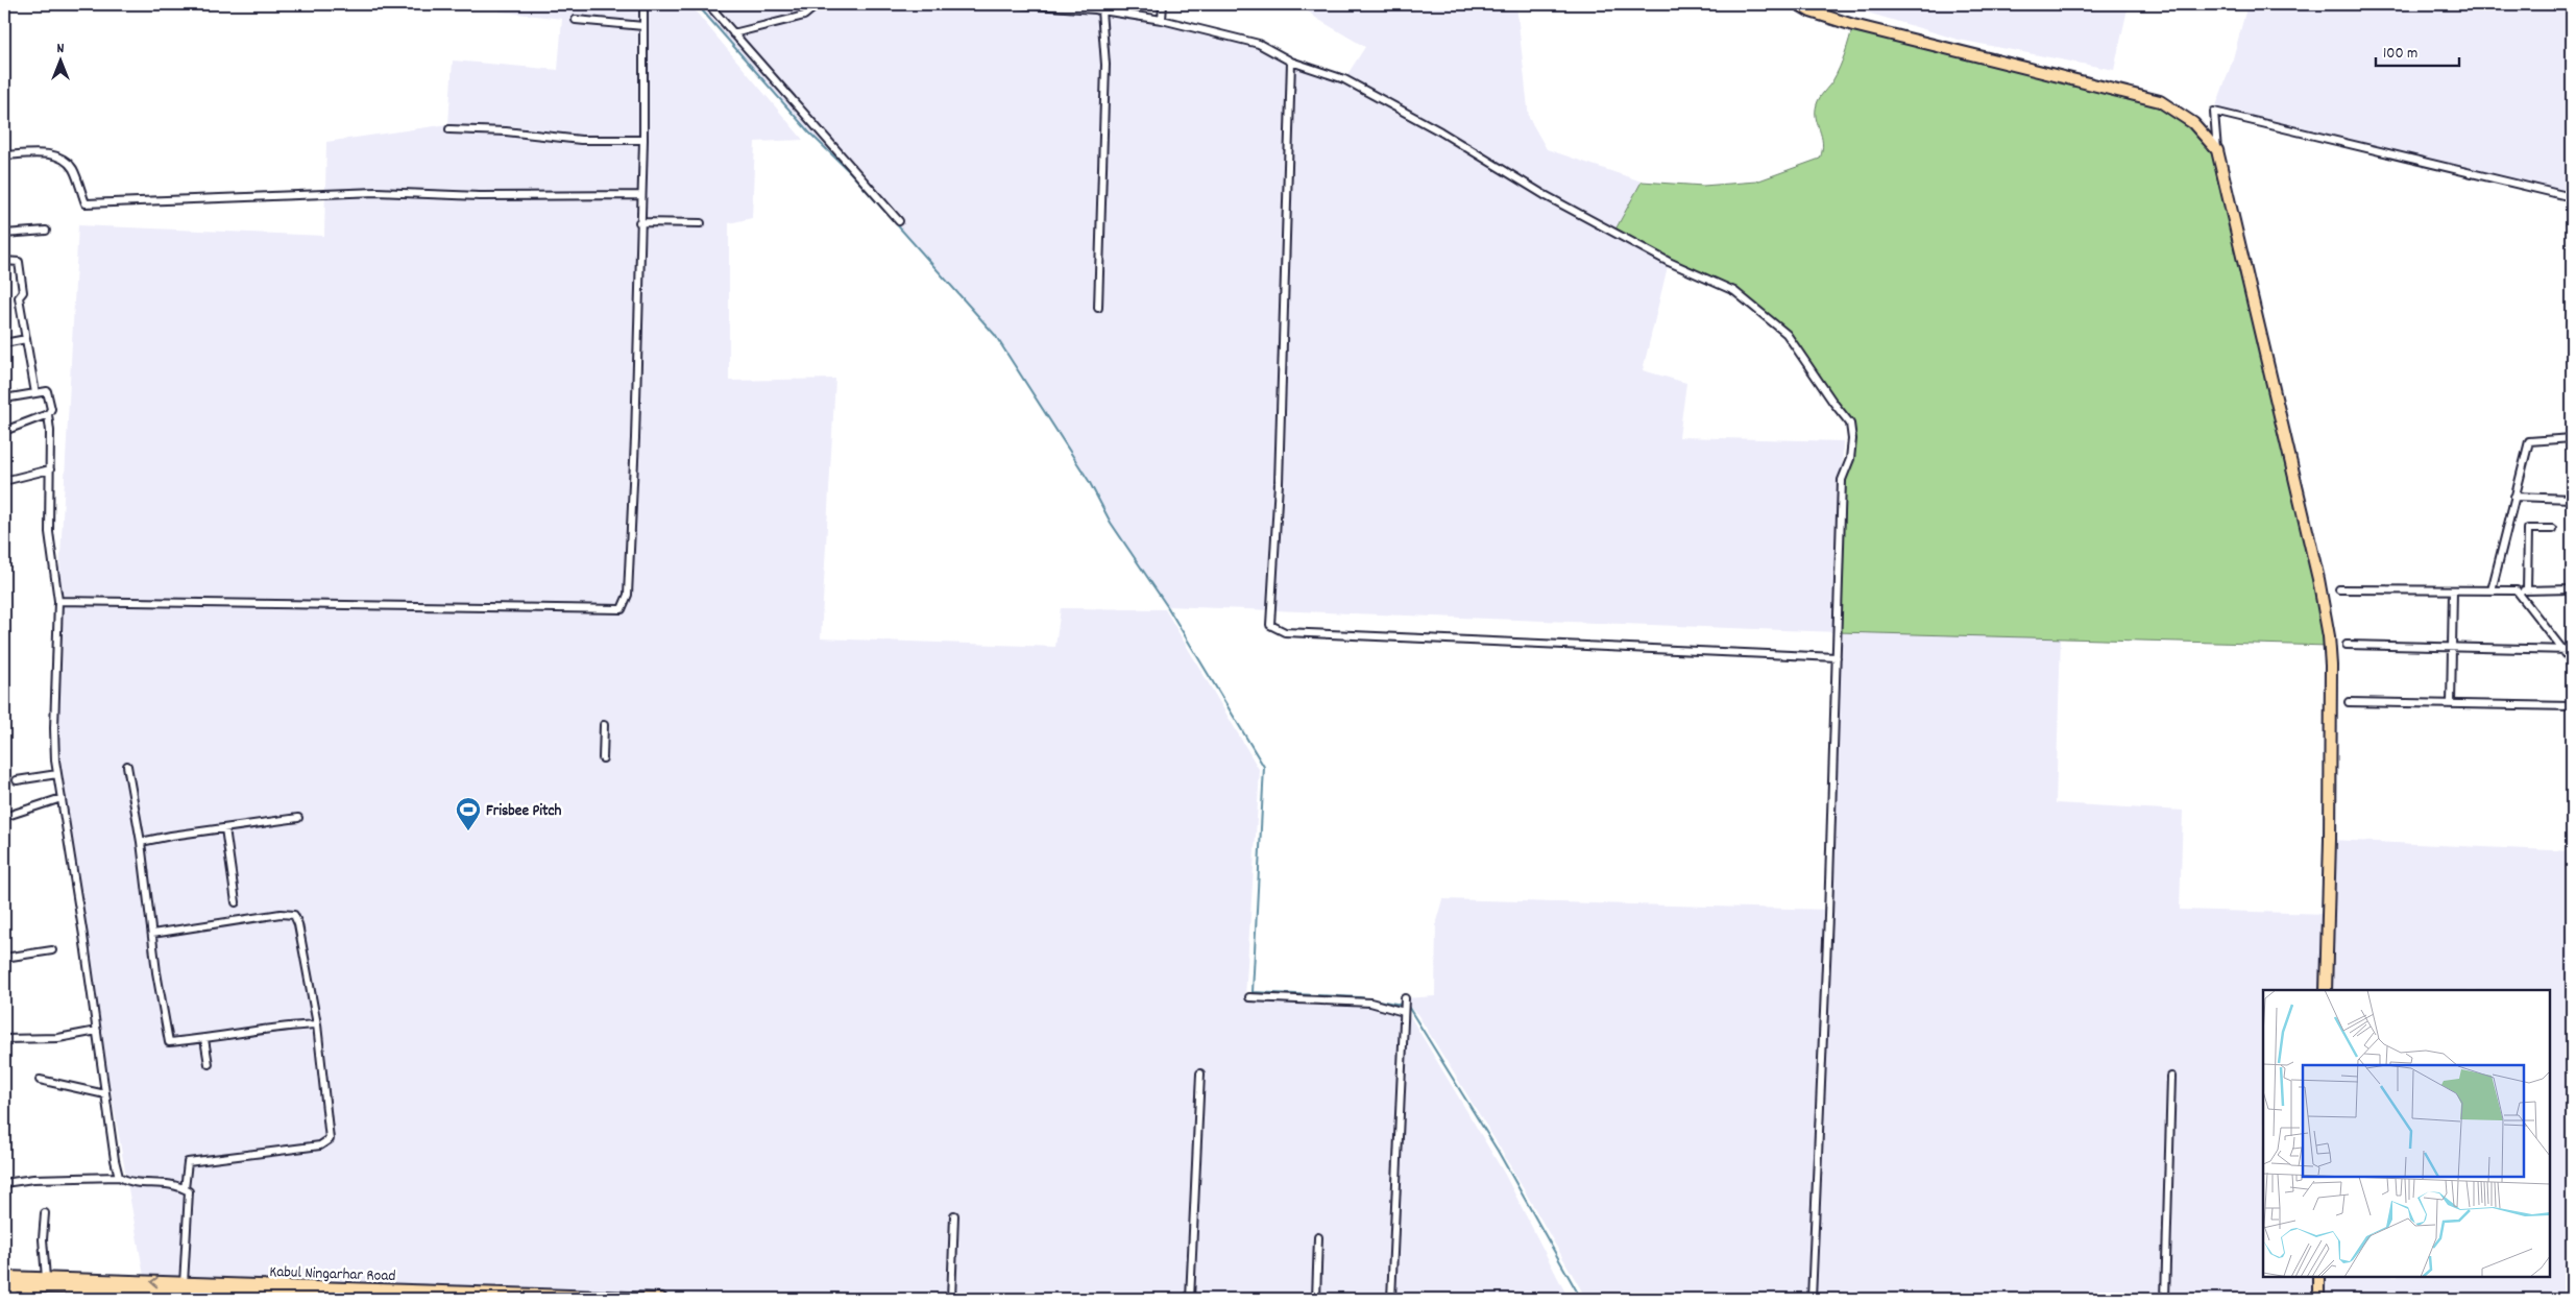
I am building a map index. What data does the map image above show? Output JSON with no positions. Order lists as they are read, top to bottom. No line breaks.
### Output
{"streets":{"highway":["Kabul Ningarhar Road"]},"places":{"sports":["Frisbee Pitch"]},"scale_bar":"100 m","north":"top"}
